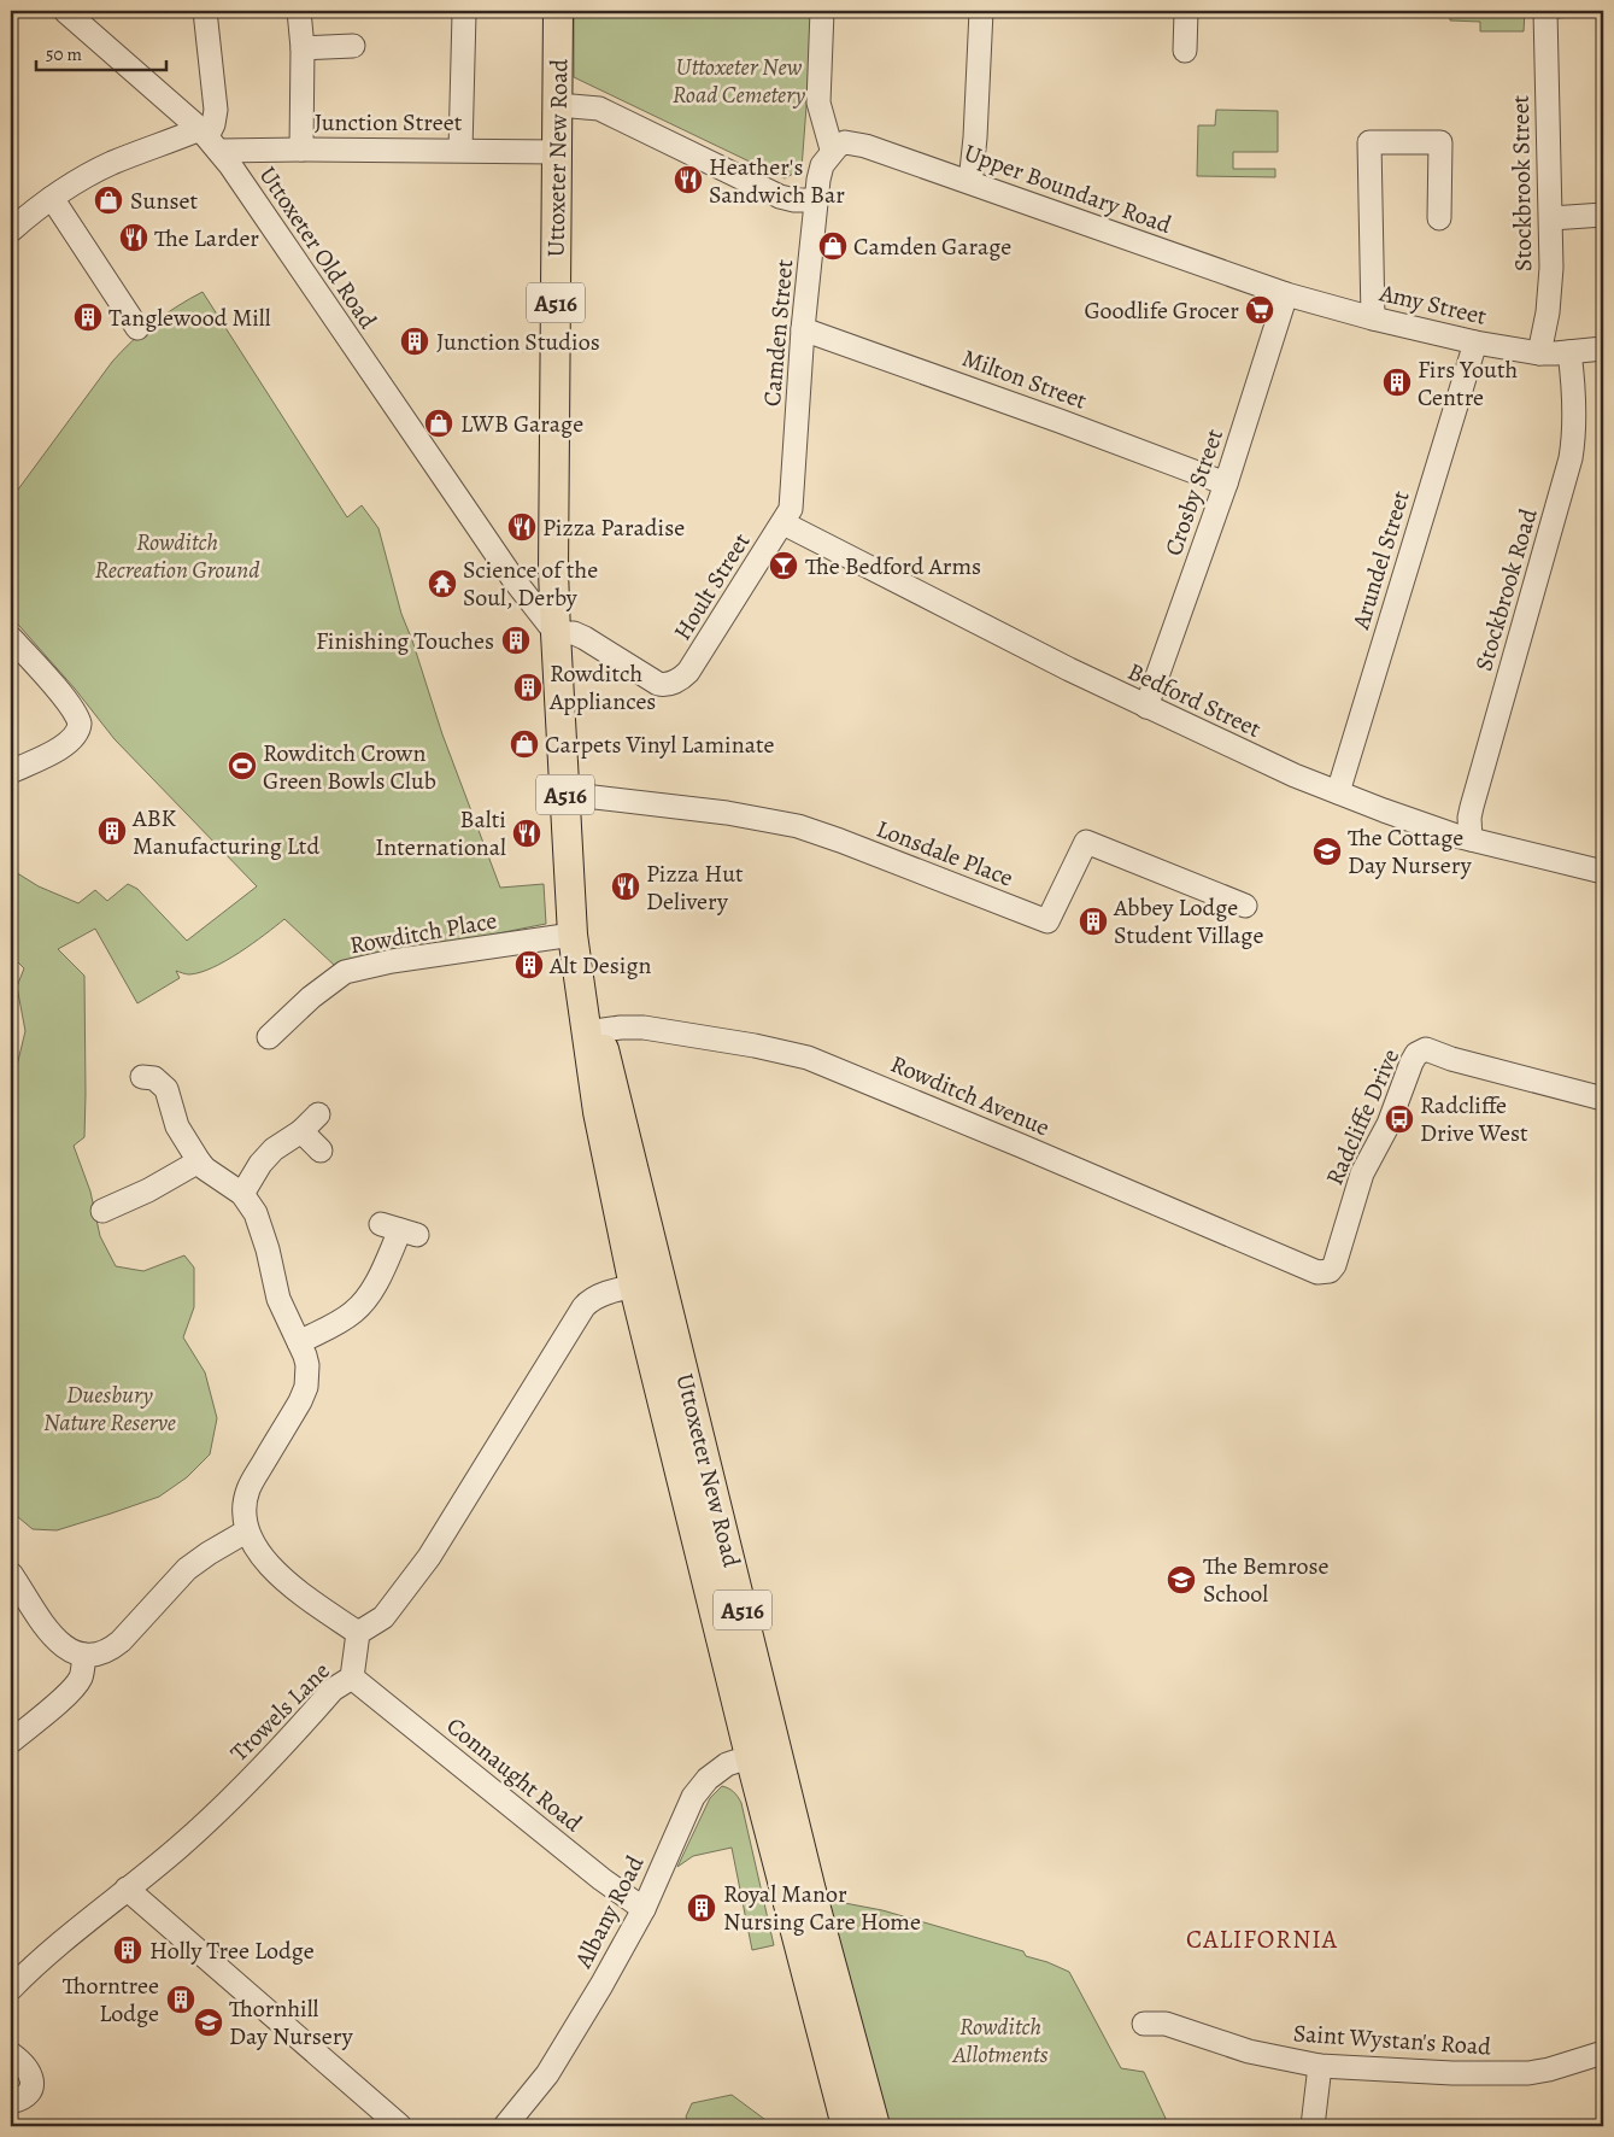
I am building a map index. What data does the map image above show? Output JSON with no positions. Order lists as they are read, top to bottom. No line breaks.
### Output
{"streets":{"main road":["Uttoxeter New Road","A516"],"street":["Junction Street","Stockbrook Street","Upper Boundary Road","Uttoxeter Old Road","Amy Street","Camden Street","Milton Street","Crosby Street","Arundel Street","Hoult Street","Stockbrook Road","Bedford Street","Lonsdale Place","Rowditch Place","Rowditch Avenue","Radcliffe Drive","Trowels Lane","Connaught Road","Albany Road","Saint Wystan's Road"]},"crossings":[["Junction Street","Uttoxeter New Road"],["Junction Street","Uttoxeter Old Road"],["Uttoxeter New Road","Uttoxeter Old Road"],["Uttoxeter New Road","Hoult Street"],["Uttoxeter New Road","Lonsdale Place"],["Uttoxeter New Road","Rowditch Place"],["Uttoxeter New Road","Rowditch Avenue"],["Uttoxeter New Road","Albany Road"],["Stockbrook Street","Amy Street"],["Upper Boundary Road","Amy Street"],["Upper Boundary Road","Camden Street"],["Upper Boundary Road","Crosby Street"],["Uttoxeter Old Road","Hoult Street"],["Amy Street","Crosby Street"],["Amy Street","Arundel Street"],["Amy Street","Stockbrook Road"],["Camden Street","Milton Street"],["Camden Street","Hoult Street"],["Camden Street","Bedford Street"],["Milton Street","Crosby Street"],["Crosby Street","Bedford Street"],["Arundel Street","Bedford Street"],["Hoult Street","Bedford Street"],["Stockbrook Road","Bedford Street"],["Rowditch Avenue","Radcliffe Drive"],["Trowels Lane","Connaught Road"],["Connaught Road","Albany Road"]],"districts":["CALIFORNIA"],"parks":["Uttoxeter New Road Cemetery","Rowditch Recreation Ground","Duesbury Nature Reserve","Rowditch Allotments"],"places":{"restaurant":["Heather's Sandwich Bar","The Larder","Pizza Paradise","Balti International","Pizza Hut Delivery"],"shop":["Sunset","Camden Garage","LWB Garage","Carpets Vinyl Laminate"],"supermarket":["Goodlife Grocer"],"building":["Tanglewood Mill","Junction Studios","Firs Youth Centre","Finishing Touches","Rowditch Appliances","ABK Manufacturing Ltd","Abbey Lodge Student Village","Alt Design","Royal Manor Nursing Care Home","Holly Tree Lodge","Thorntree Lodge"],"bar":["The Bedford Arms"],"temple":["Science of the Soul, Derby"],"sports":["Rowditch Crown Green Bowls Club"],"school or university":["The Cottage Day Nursery","The Bemrose School","Thornhill Day Nursery"],"bus stop":["Radcliffe Drive West"]},"scale_bar":"50 m"}
